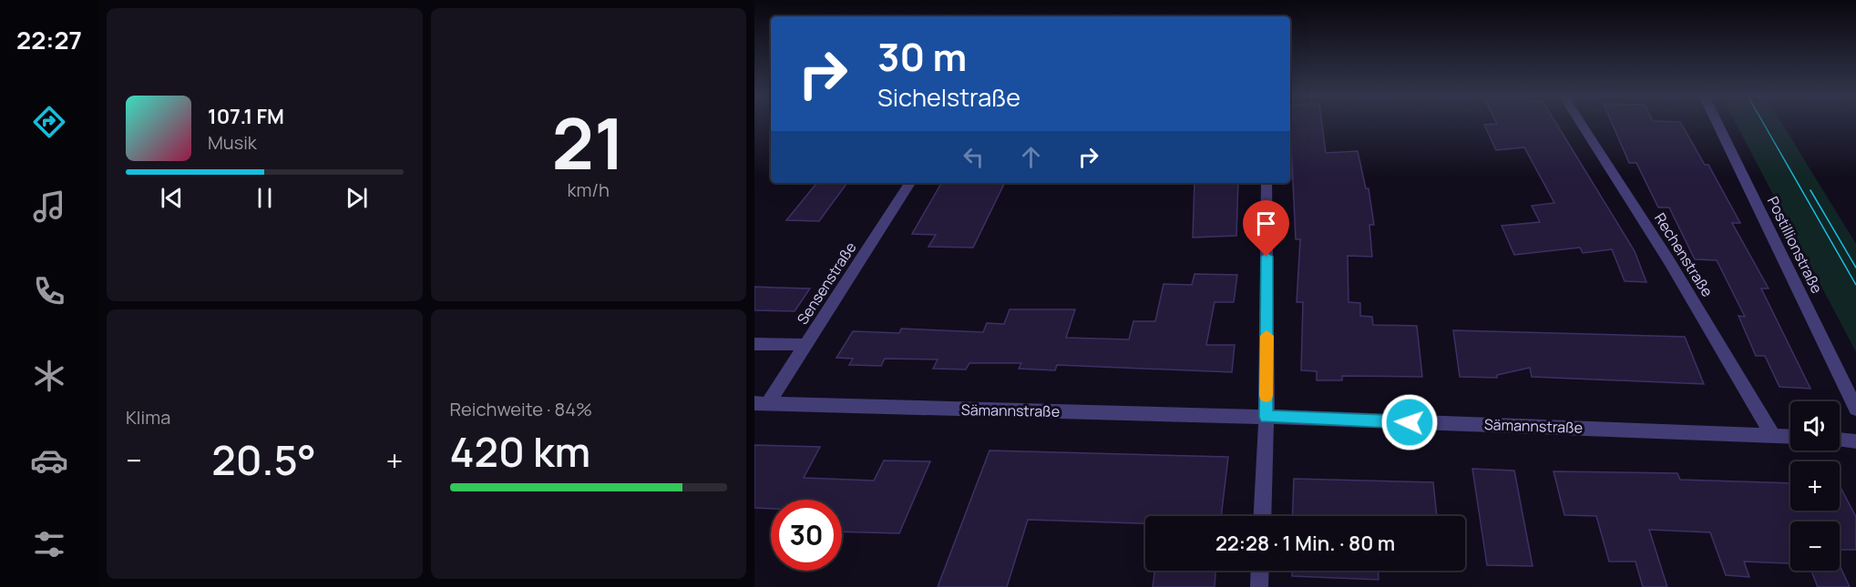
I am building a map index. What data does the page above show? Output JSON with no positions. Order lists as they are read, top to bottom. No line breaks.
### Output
{"streets":{"street":["Postillionstraße","Rechenstraße","Sensenstraße","Sämannstraße"]},"crossings":[["Rechenstraße","Sämannstraße"],["Sensenstraße","Sämannstraße"]],"page":{"tabs":"22:27","tile":[["21","km/h"],"Klima",["Reichweite · 84%","420 km"]],"turn":["30 m","Sichelstraße"],"song":["107.1 FM","Musik"],"map_buttons":["+","−"],"heat":["−","20.5°","+"],"limit":"30","trip":"22:28 · 1 Min. · 80 m"}}
